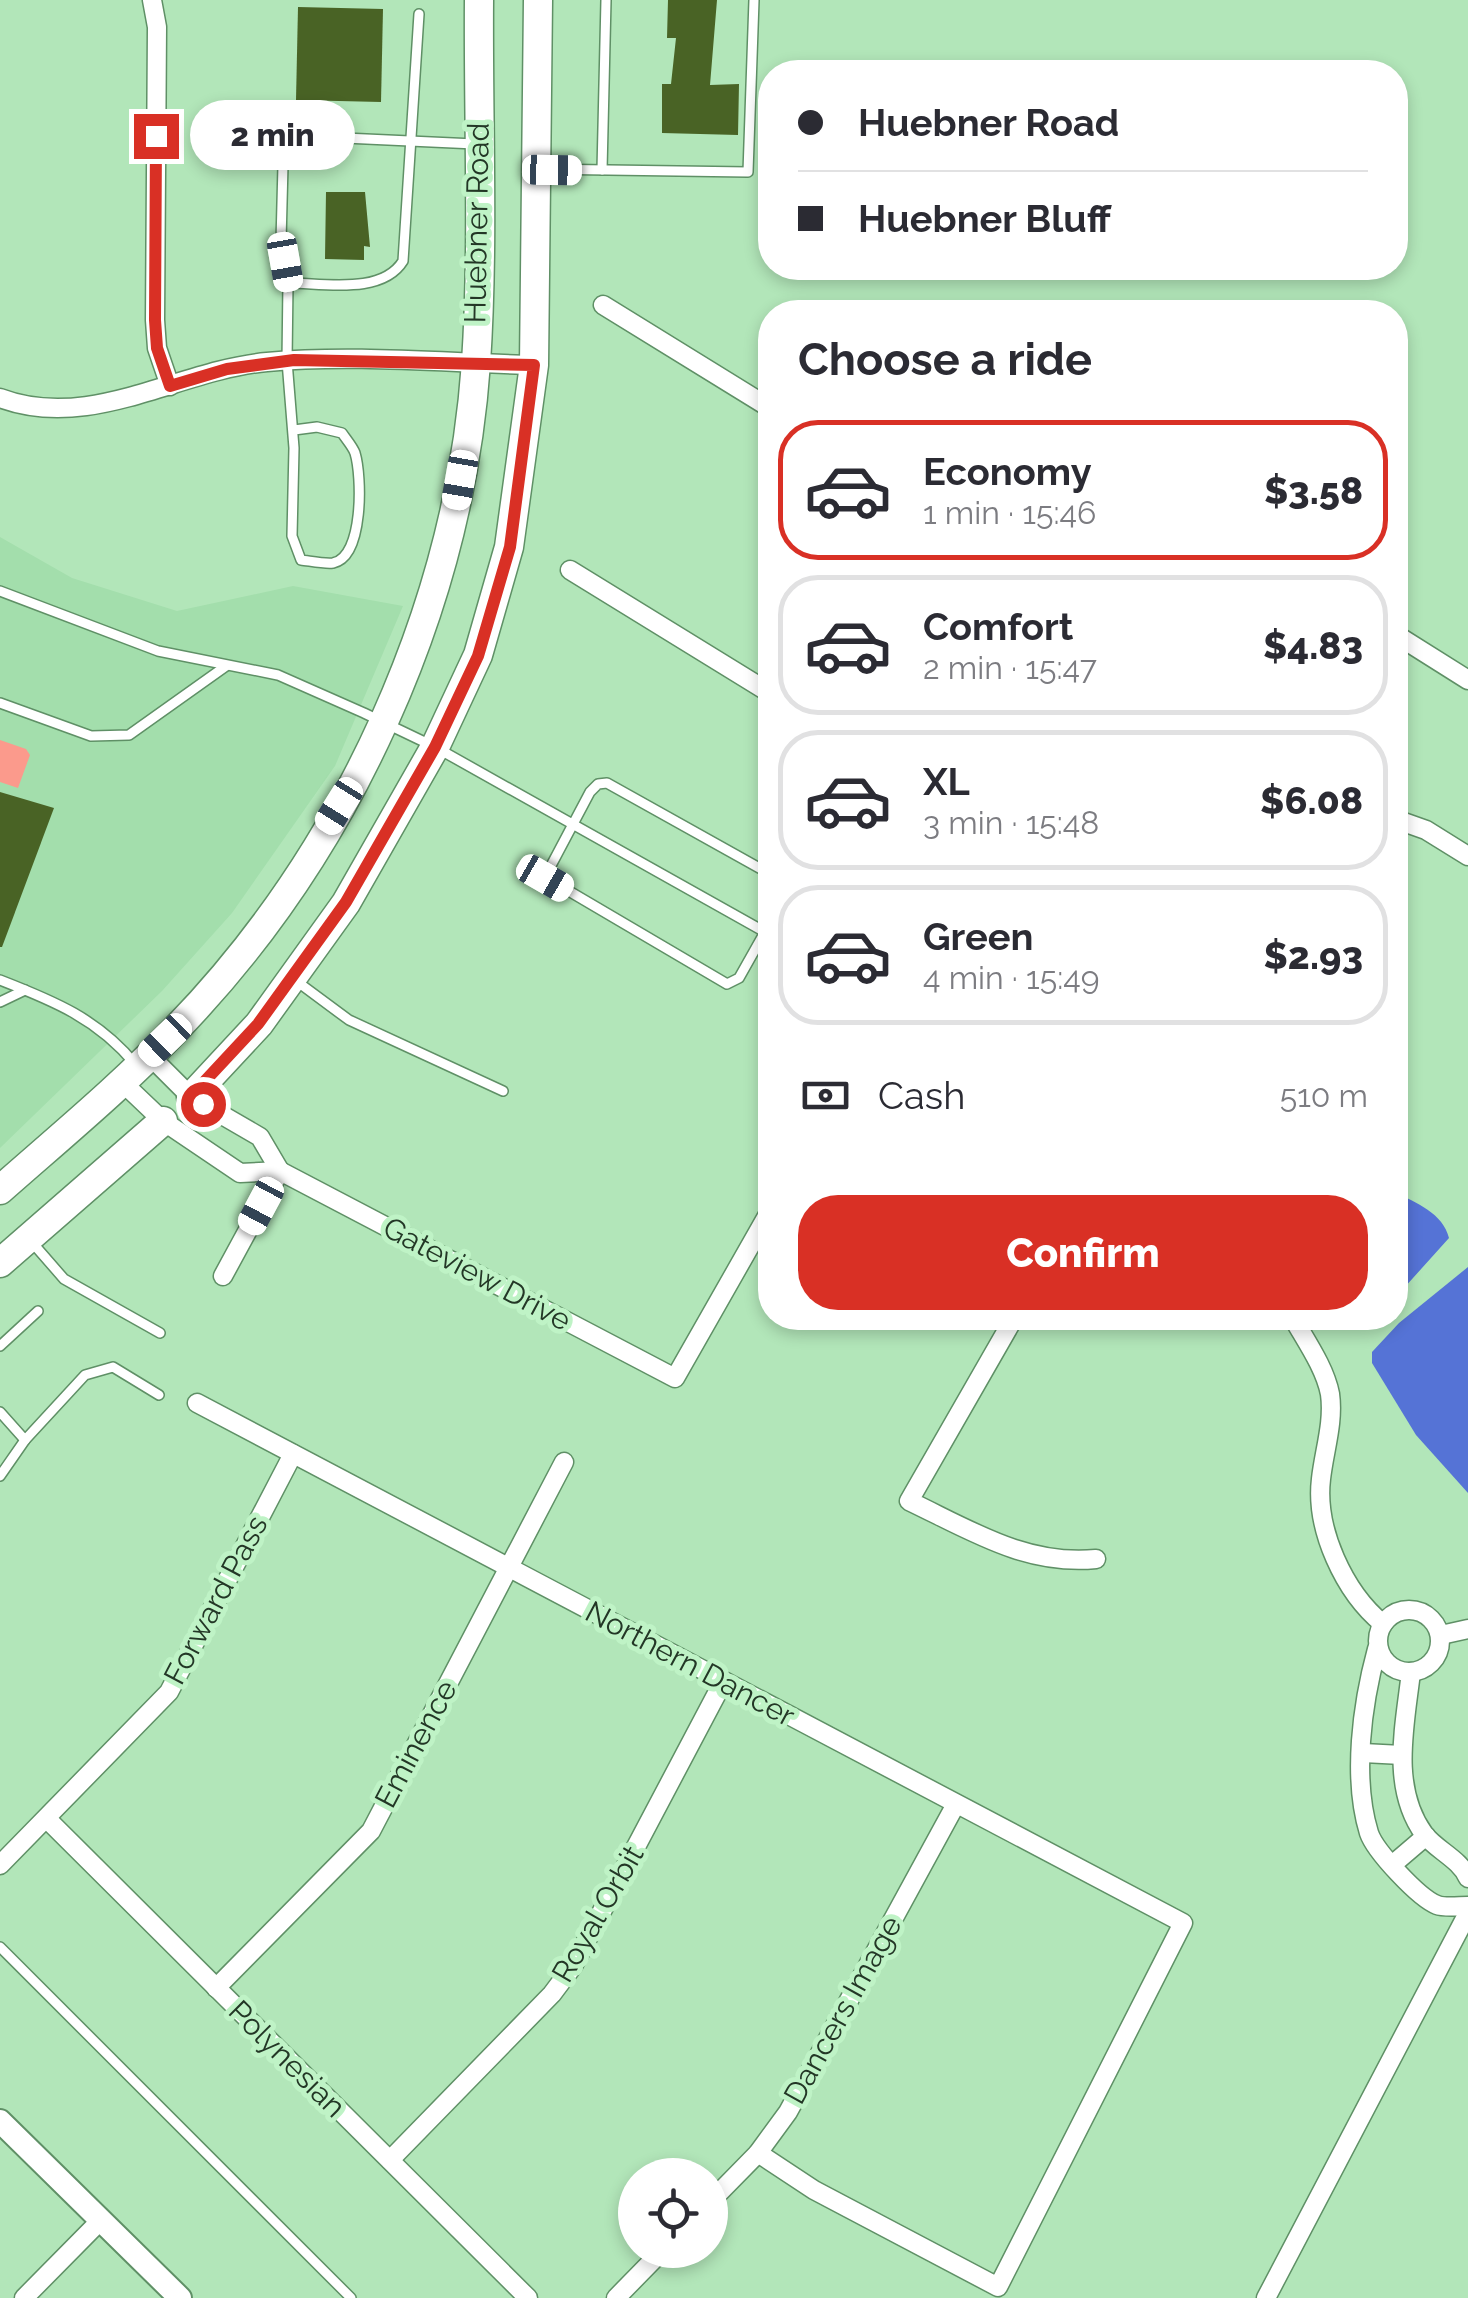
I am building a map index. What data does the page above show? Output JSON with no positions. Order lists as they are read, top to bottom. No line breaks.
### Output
{"streets":{"main road":["Huebner Road"],"street":["Gateview Drive","Forward Pass","Northern Dancer","Eminence","Royal Orbit","Dancers Image","Polynesian"]},"crossings":[["Huebner Road","Gateview Drive"],["Forward Pass","Northern Dancer"],["Forward Pass","Polynesian"],["Northern Dancer","Eminence"],["Northern Dancer","Royal Orbit"],["Northern Dancer","Dancers Image"],["Eminence","Polynesian"],["Royal Orbit","Polynesian"]],"page":{"banner":["Huebner Road","Huebner Bluff"],"bubble":"2 min","heading":"Choose a ride","list":[{"name":"Economy","note":"1 min · 15:46","value":"$3.58"},{"name":"Comfort","note":"2 min · 15:47","value":"$4.83"},{"name":"XL","note":"3 min · 15:48","value":"$6.08"},{"name":"Green","note":"4 min · 15:49","value":"$2.93"}],"pay":["Cash","510 m"],"buttons":"Confirm"}}
